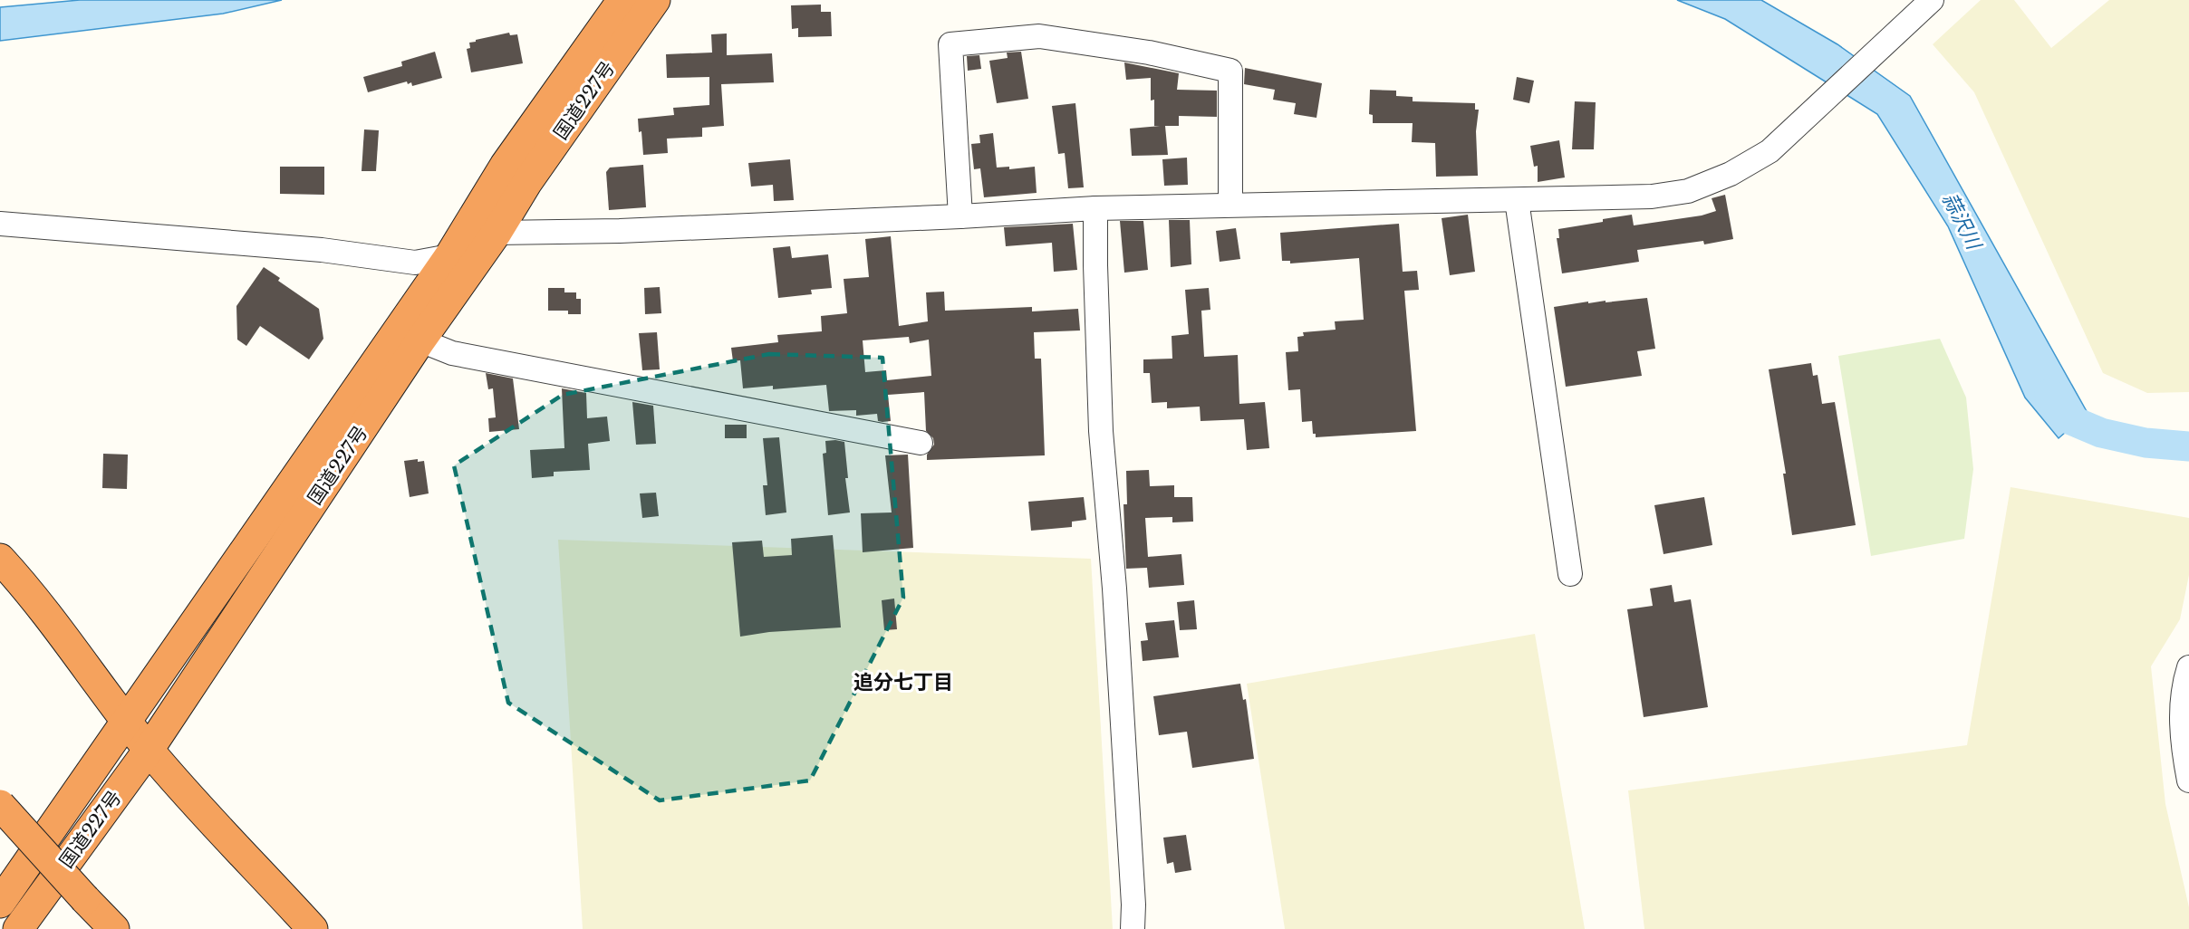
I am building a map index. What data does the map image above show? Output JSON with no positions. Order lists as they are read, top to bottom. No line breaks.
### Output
{"streets":{"highway":["国道227号"]},"districts":["追分七丁目"],"water":["蒜沢川"]}
